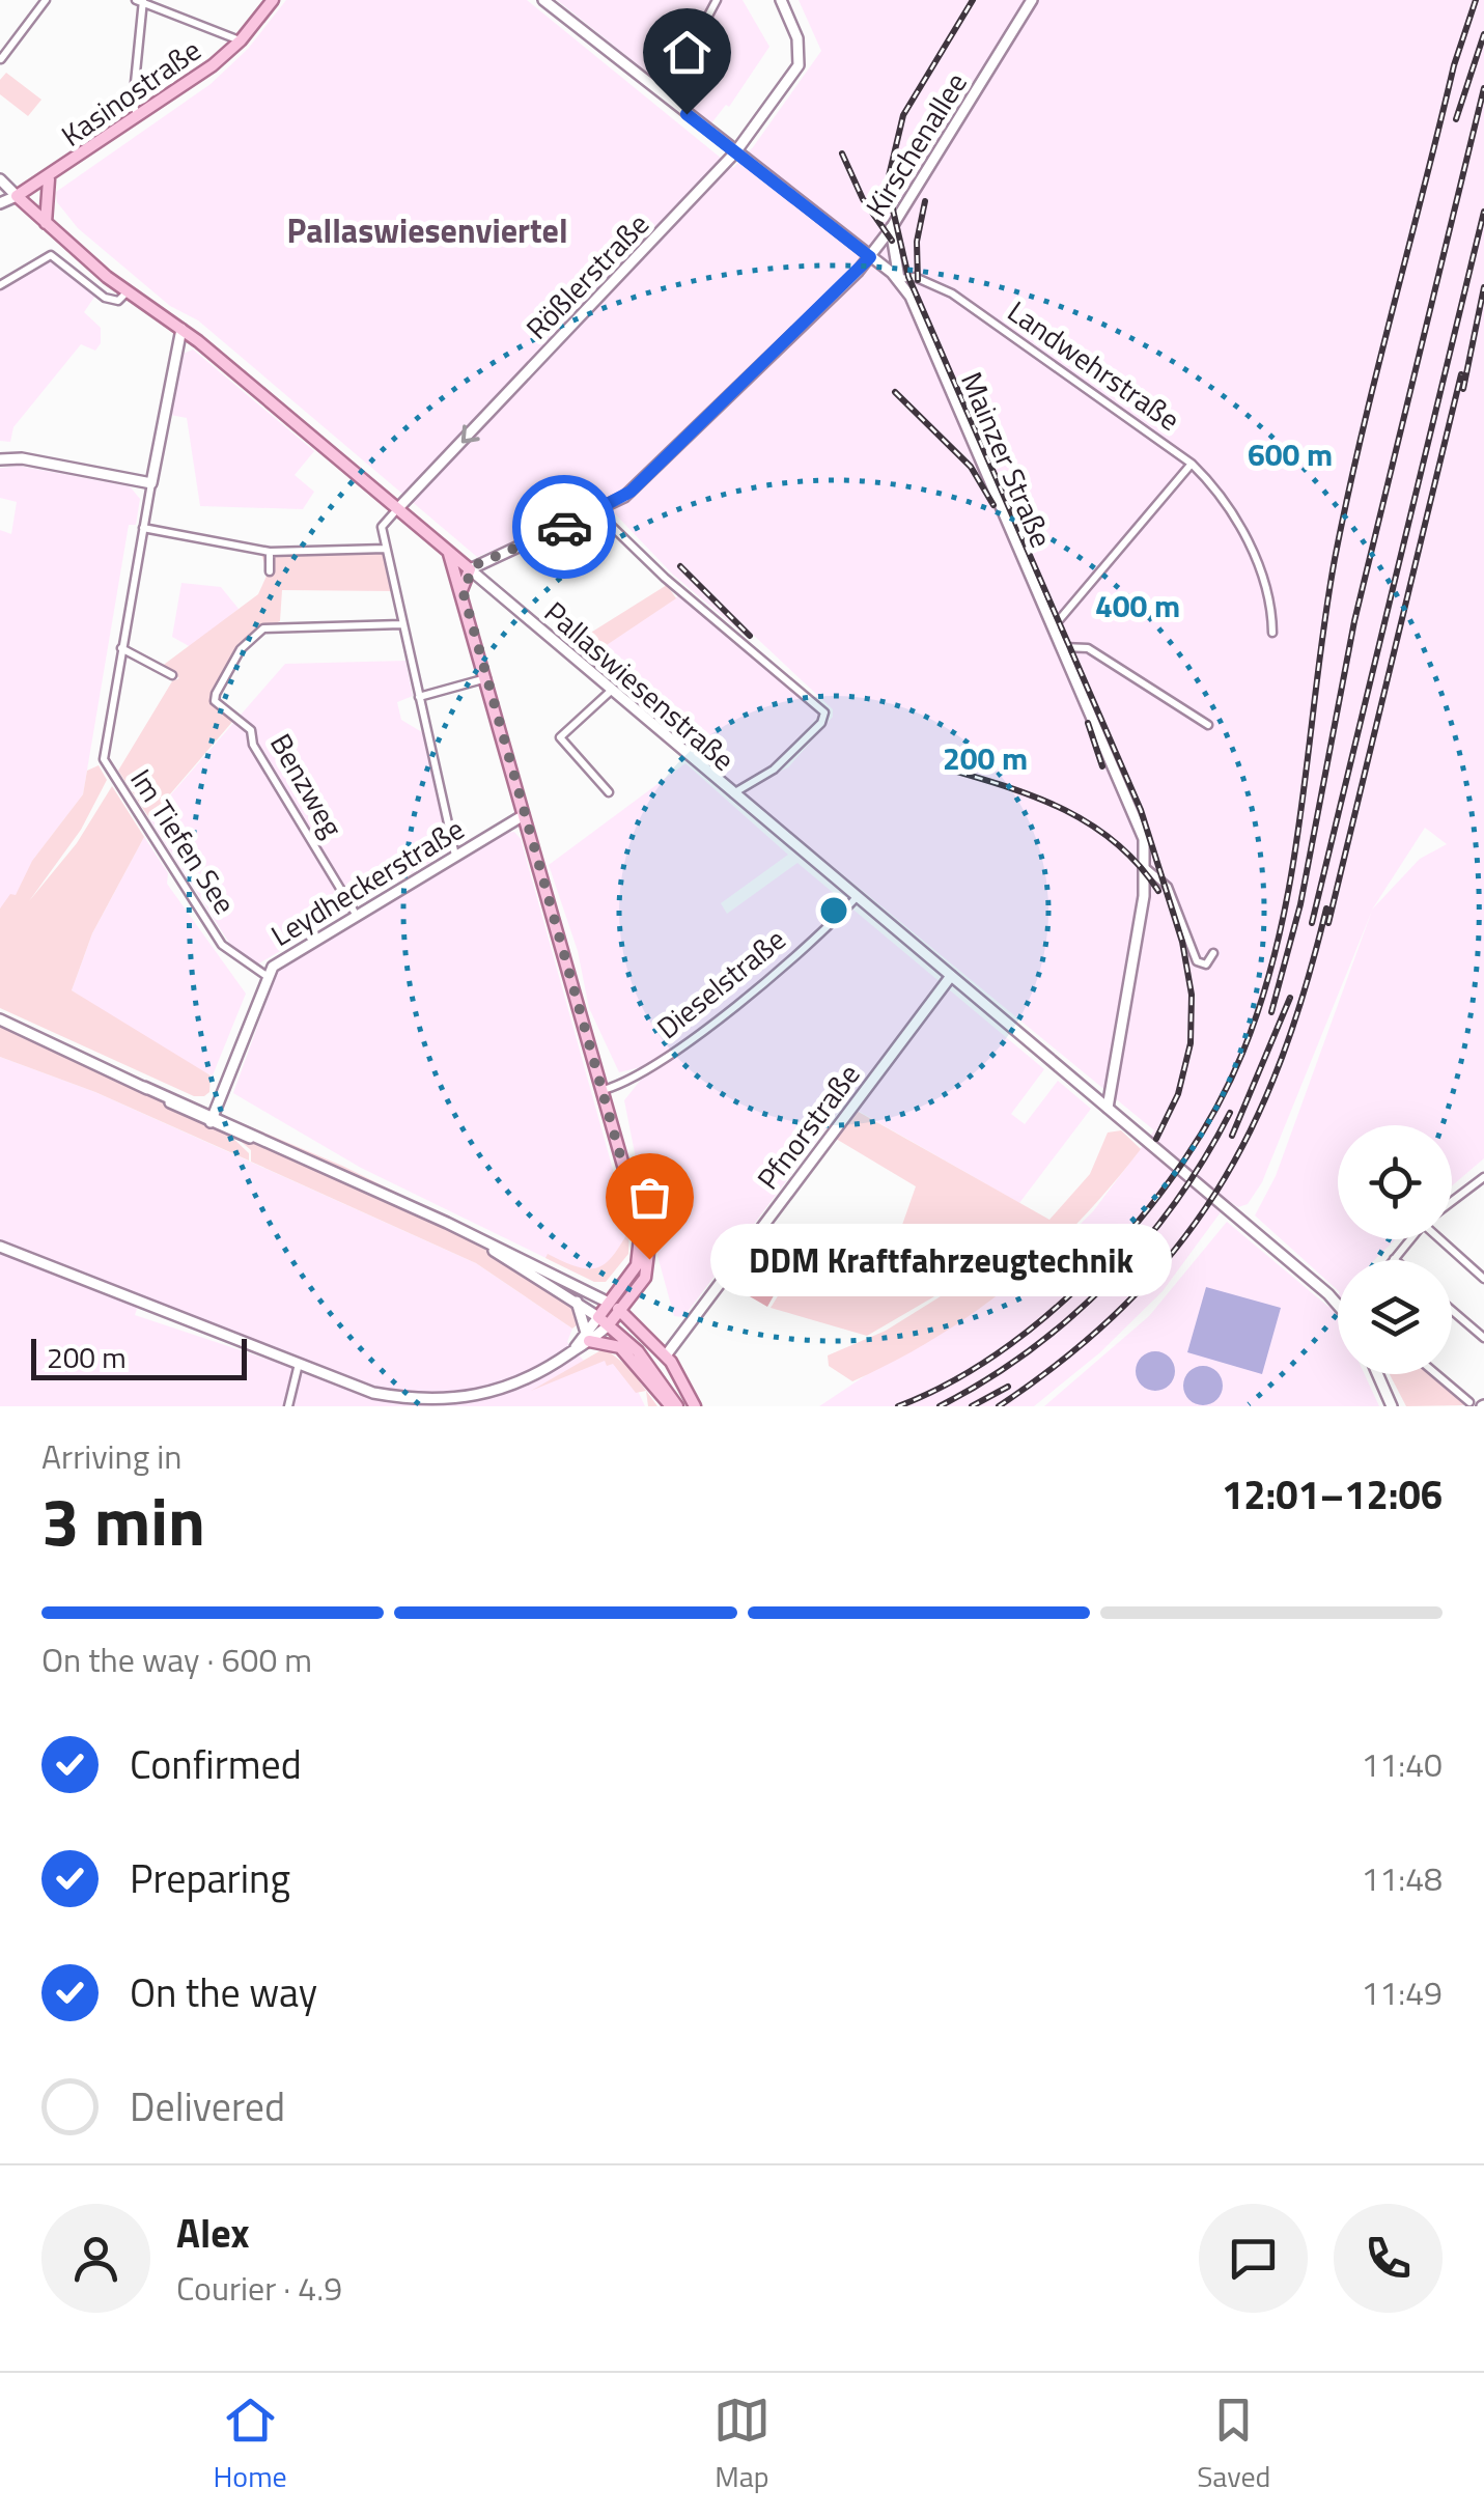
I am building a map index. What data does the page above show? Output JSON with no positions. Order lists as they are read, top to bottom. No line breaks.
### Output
{"streets":{"main road":["Kasinostraße","Pallaswiesenstraße"],"street":["Kirschenallee","Rößlerstraße","Landwehrstraße","Mainzer Straße","Benzweg","Im Tiefen See","Leydheckerstraße","Dieselstraße","Pfnorstraße"]},"crossings":[["Kasinostraße","Pallaswiesenstraße"],["Kirschenallee","Mainzer Straße"],["Kirschenallee","Pallaswiesenstraße"],["Rößlerstraße","Pallaswiesenstraße"],["Landwehrstraße","Mainzer Straße"],["Mainzer Straße","Pallaswiesenstraße"],["Pallaswiesenstraße","Im Tiefen See"],["Pallaswiesenstraße","Dieselstraße"],["Pallaswiesenstraße","Pfnorstraße"],["Benzweg","Leydheckerstraße"],["Im Tiefen See","Leydheckerstraße"]],"one_way":["Rößlerstraße"],"districts":["Pallaswiesenviertel"],"places":["DDM Kraftfahrzeugtechnik"],"scale_bar":"200 m","page":{"bubble":"DDM Kraftfahrzeugtechnik","scale":"200 m","heading":["3 min","Arriving in","12:01–12:06"],"panel":["Alex","Courier · 4.9"],"bar":"On the way · 600 m","list":[["Confirmed","11:40"],["Preparing","11:48"],["On the way","11:49"],"Delivered"],"tabs":["Home","Map","Saved"]},"rings":["600 m","400 m","200 m"]}
